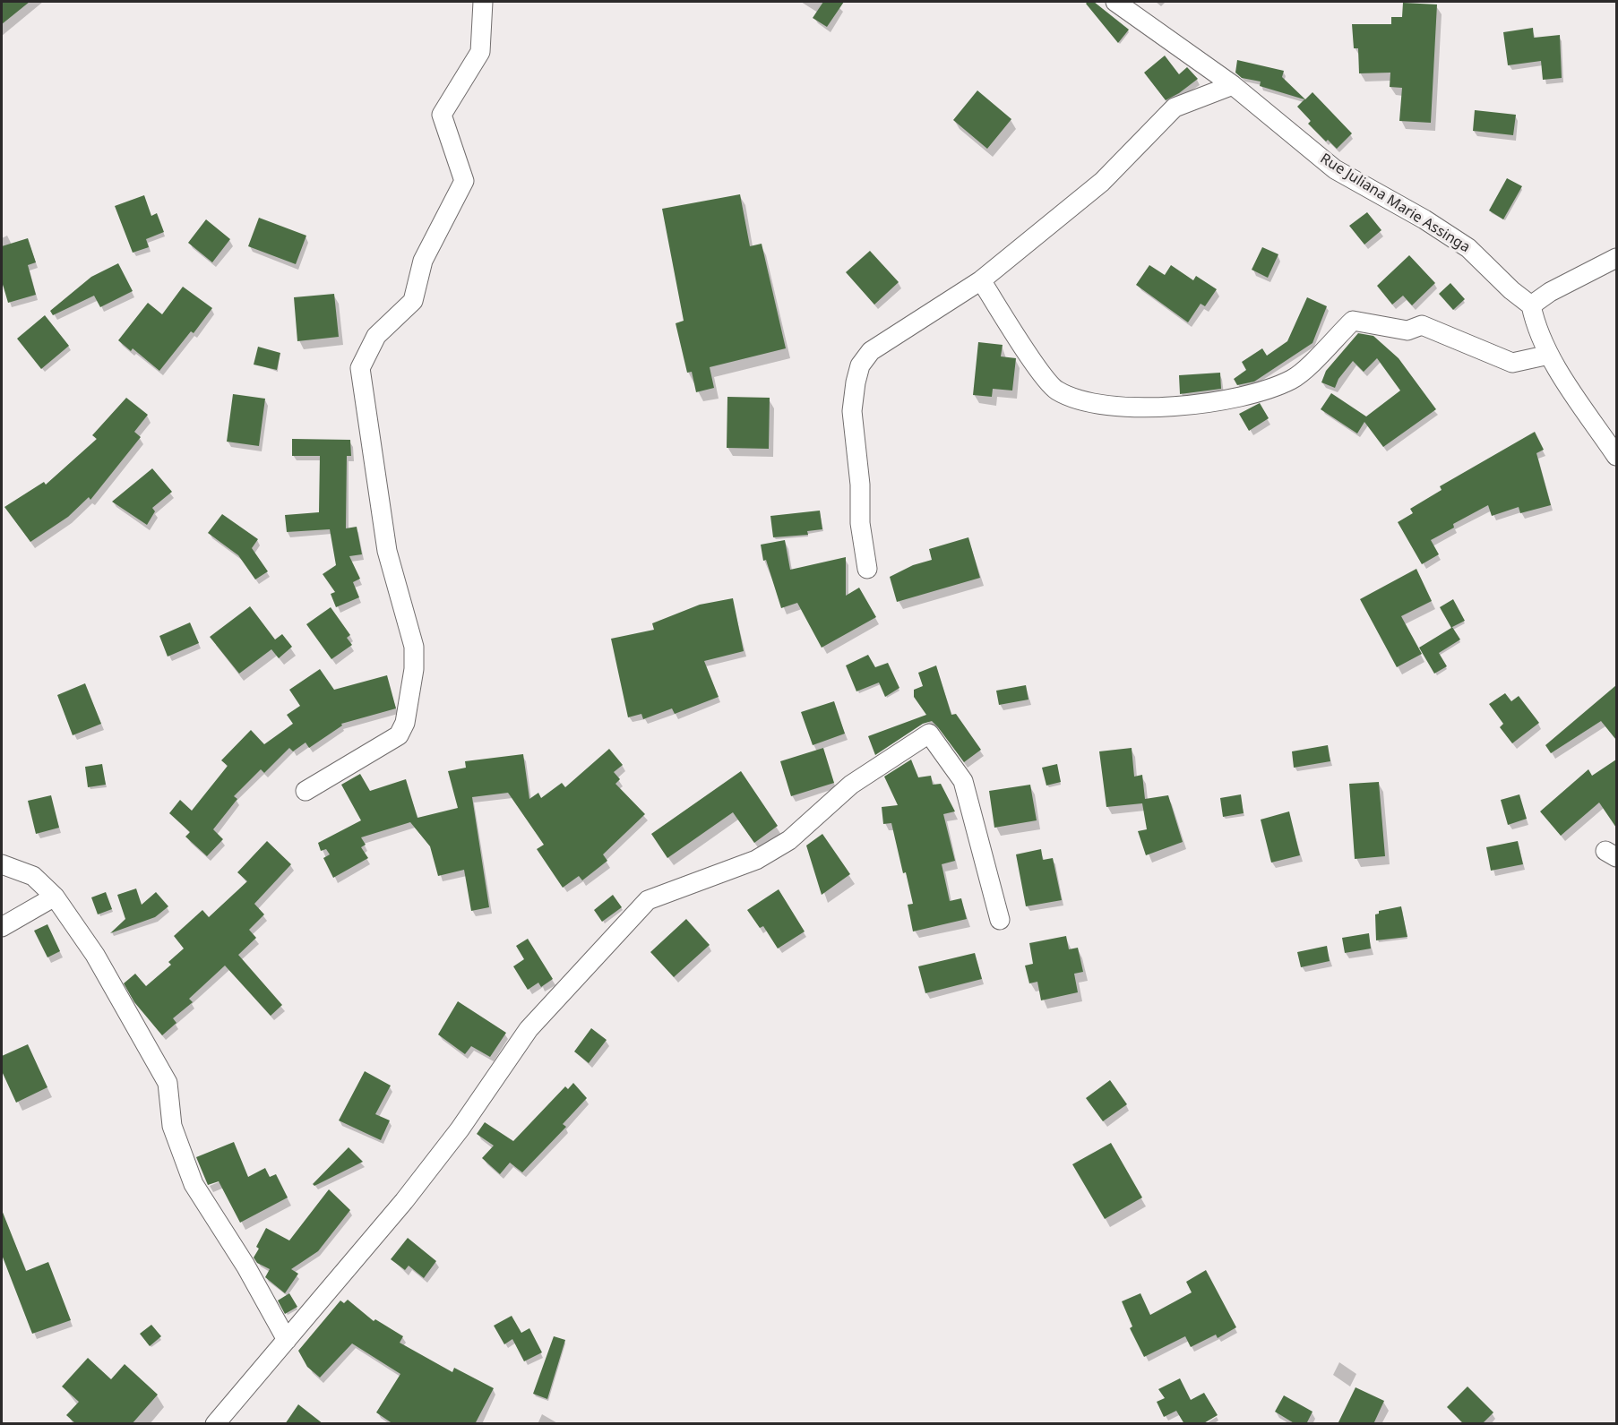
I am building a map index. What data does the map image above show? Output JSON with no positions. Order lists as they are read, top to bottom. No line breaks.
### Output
{"streets":{"street":["Rue Juliana Marie Assinga"]}}
